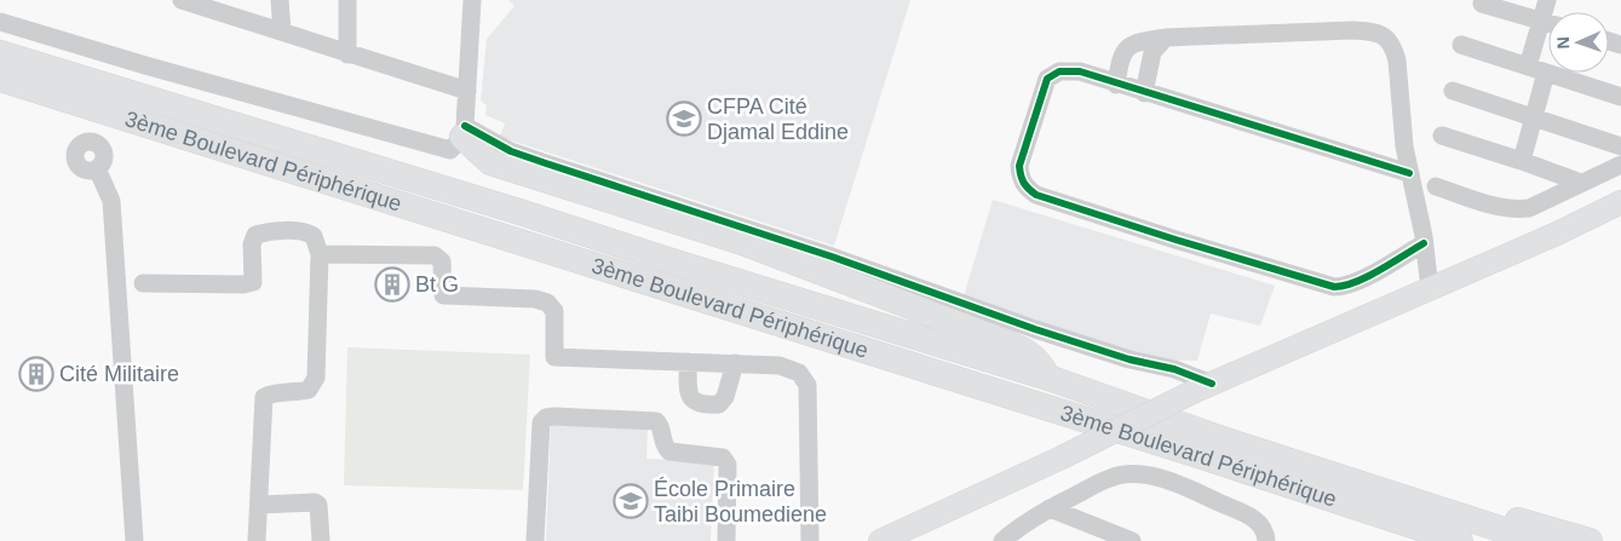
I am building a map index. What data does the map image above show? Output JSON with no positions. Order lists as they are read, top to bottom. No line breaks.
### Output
{"streets":{"highway":["3ème Boulevard Périphérique"]},"places":{"school or university":["CFPA Cité Djamal Eddine","École Primaire Taibi Boumediene"],"building":["Bt G","Cité Militaire"]},"north":"left"}
